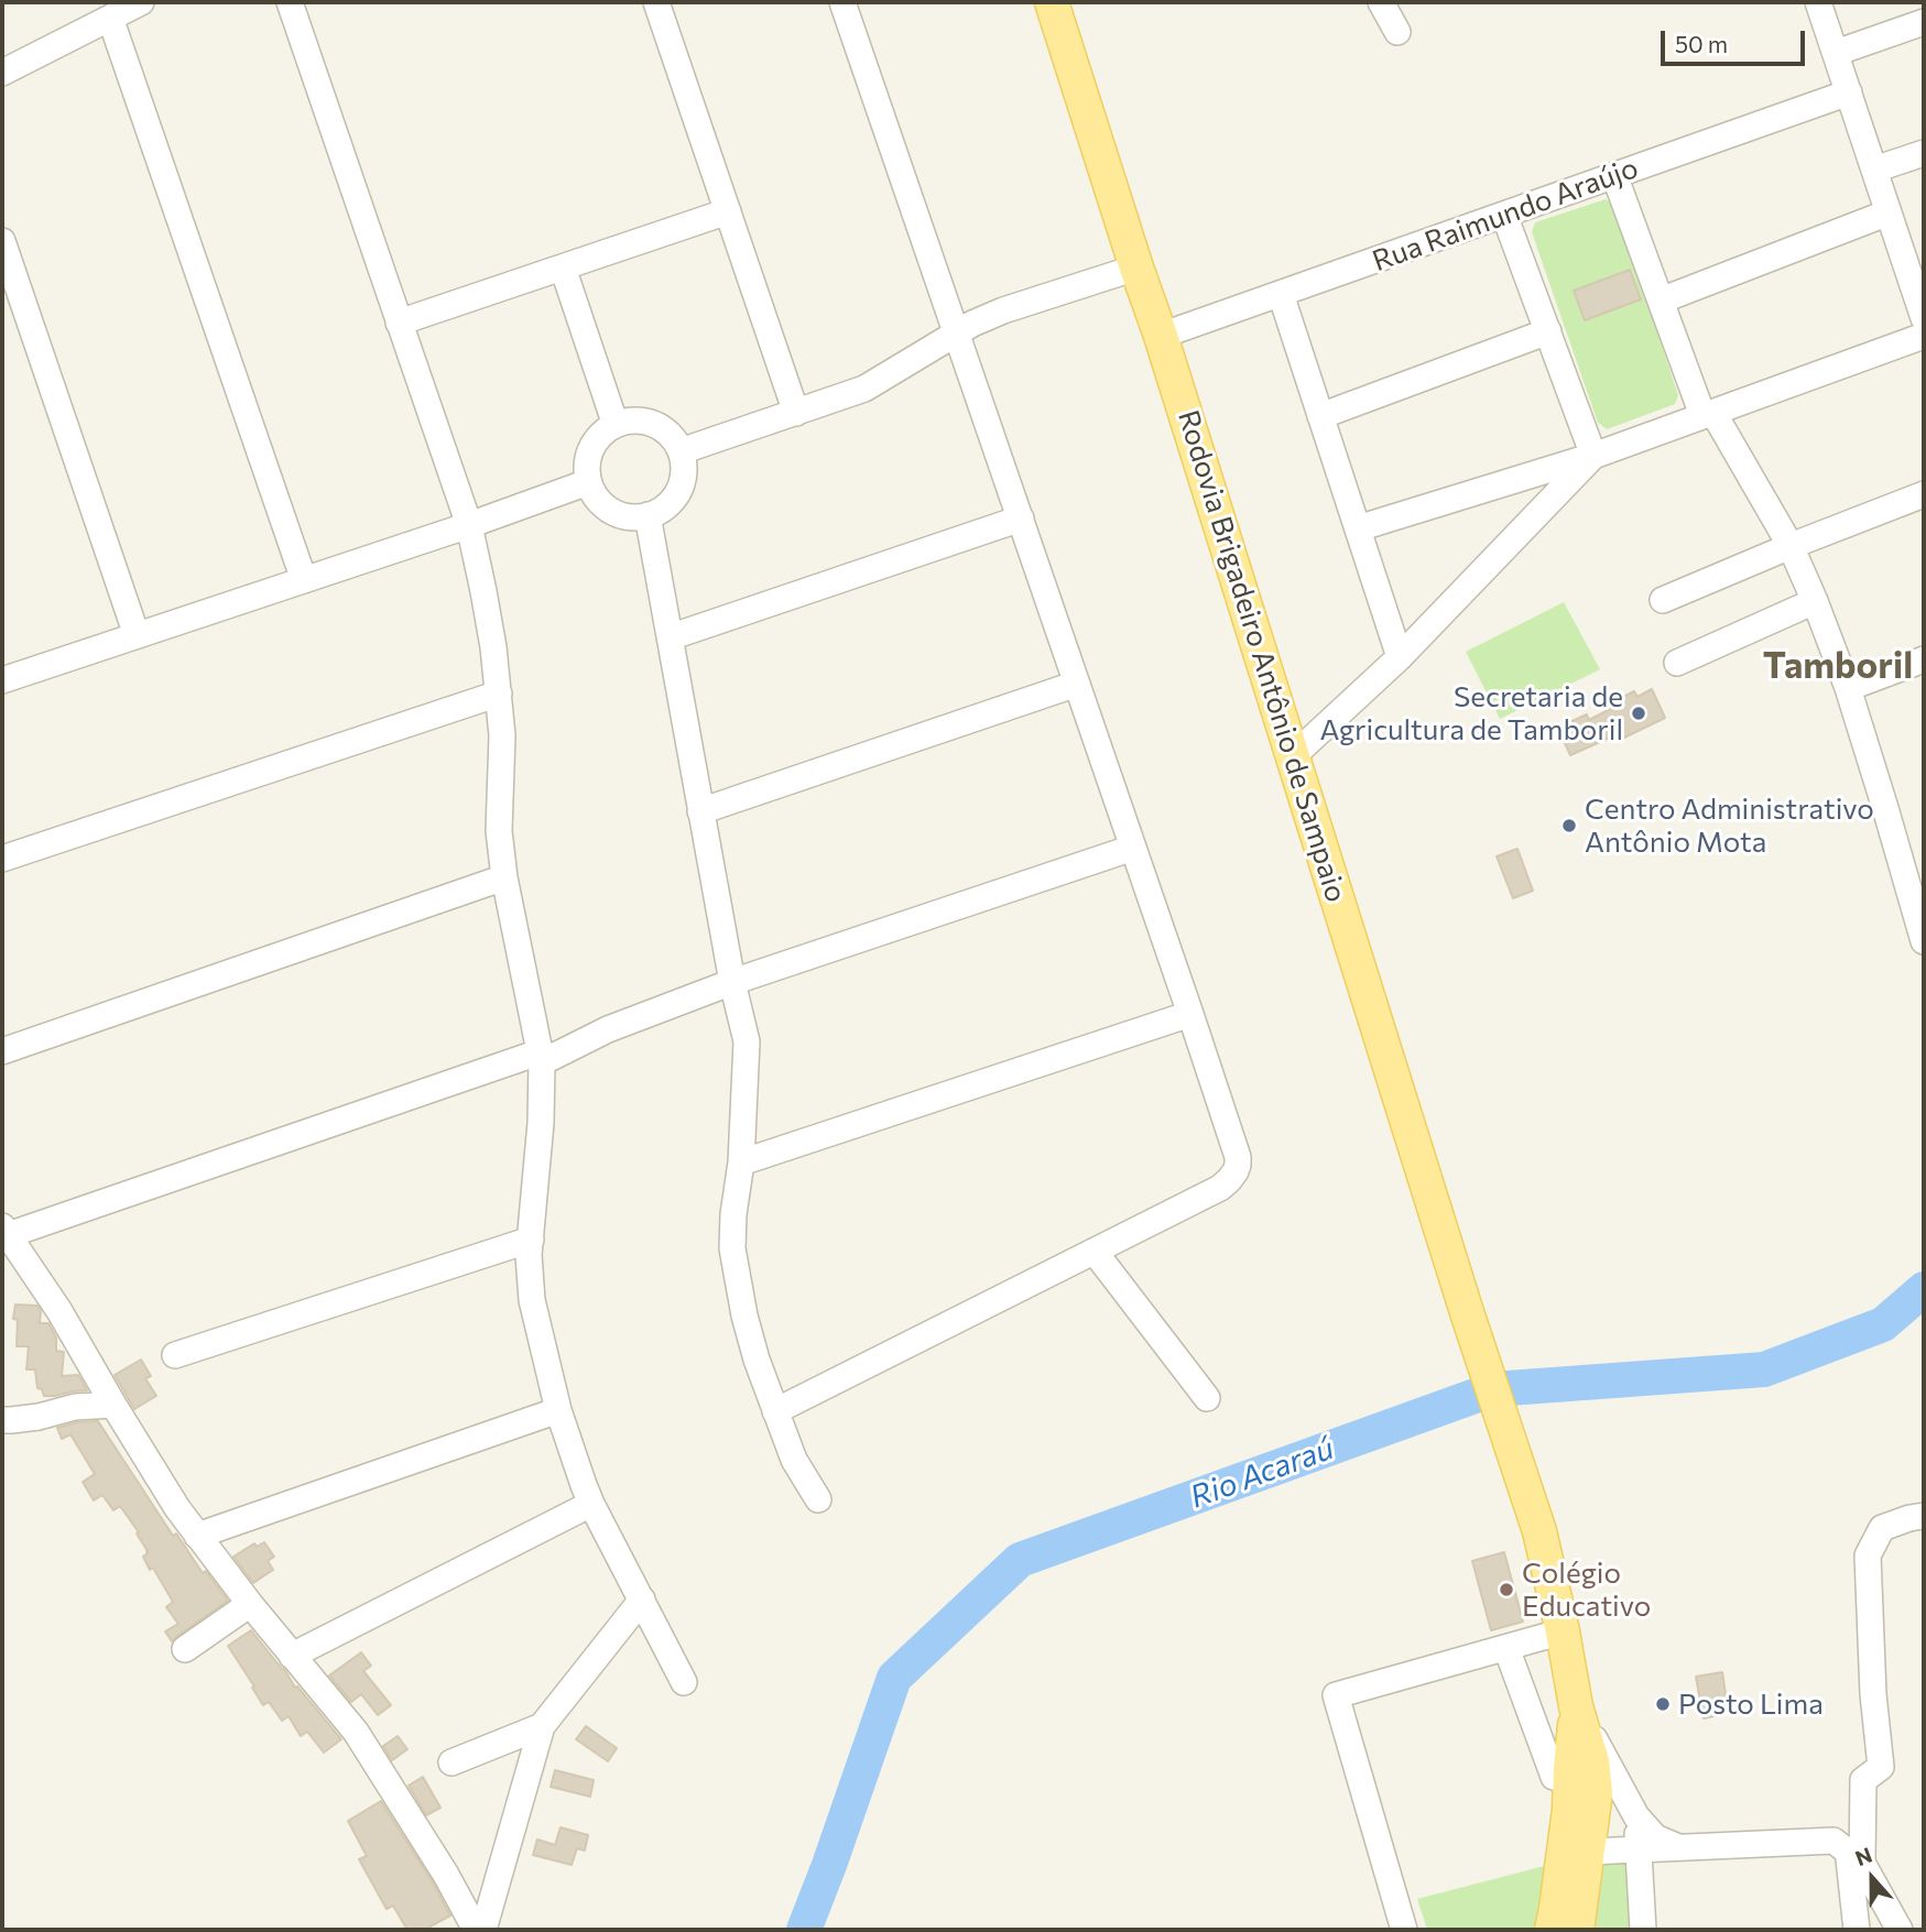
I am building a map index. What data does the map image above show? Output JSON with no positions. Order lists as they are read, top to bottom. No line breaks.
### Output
{"streets":{"main road":["Rodovia Brigadeiro Antônio de Sampaio"],"street":["Rua Raimundo Araújo"]},"crossings":[["Rua Raimundo Araújo","Rodovia Brigadeiro Antônio de Sampaio"]],"districts":["Tamboril"],"water":["Rio Acaraú"],"places":["Secretaria de Agricultura de Tamboril","Centro Administrativo Antônio Mota","Colégio Educativo","Posto Lima"],"scale_bar":"50 m","north":"top"}
